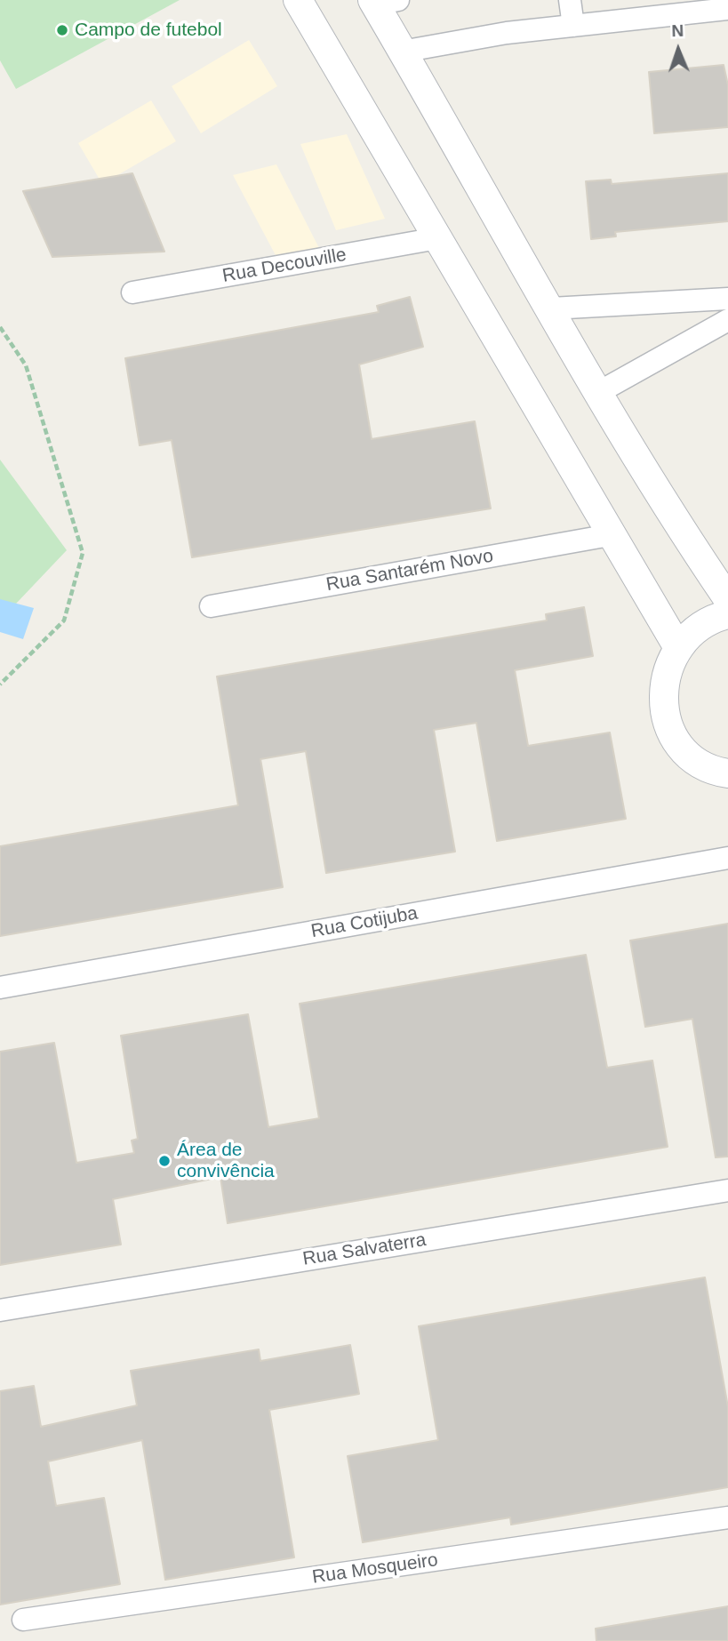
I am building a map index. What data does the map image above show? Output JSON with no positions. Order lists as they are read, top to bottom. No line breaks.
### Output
{"streets":{"street":["Rua Decouville","Rua Santarém Novo","Rua Cotijuba","Rua Salvaterra","Rua Mosqueiro"]},"places":["Campo de futebol","Área de convivência"],"north":"top"}
